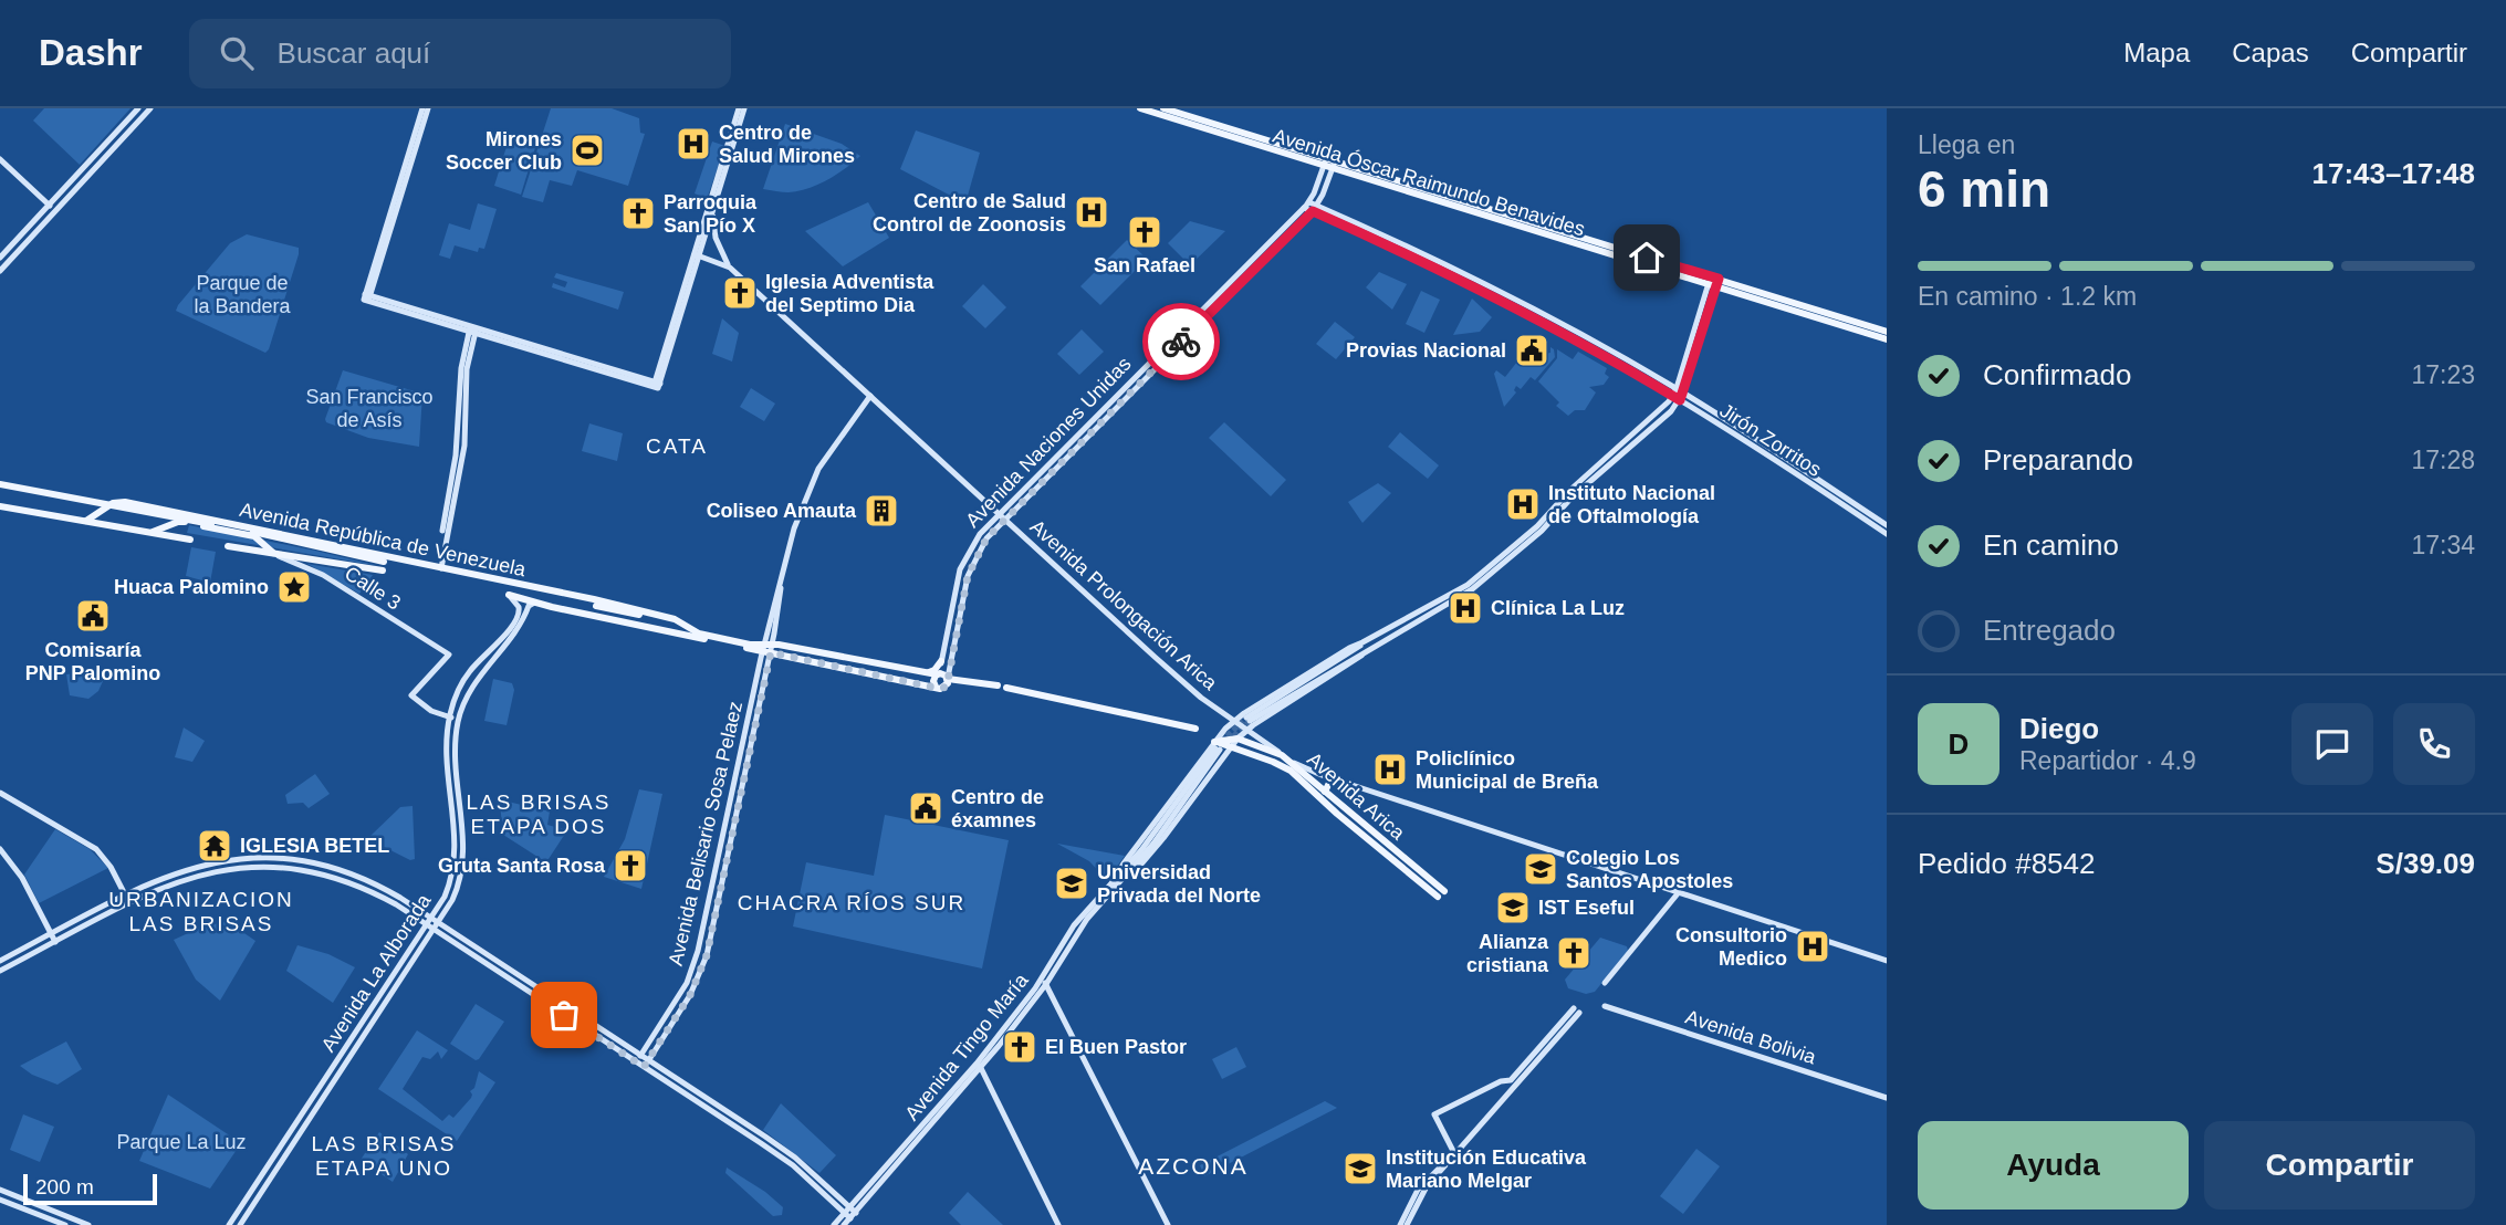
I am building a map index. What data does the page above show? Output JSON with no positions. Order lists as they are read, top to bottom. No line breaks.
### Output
{"streets":{"main road":["Avenida Óscar Raimundo Benavides","Jirón Zorritos","Avenida Naciones Unidas","Avenida República de Venezuela","Calle 3","Avenida Prolongación Arica","Avenida Arica","Avenida Belisario Sosa Pelaez","Avenida La Alborada","Avenida Bolivia","Avenida Tingo María"]},"crossings":[["Avenida Óscar Raimundo Benavides","Avenida Naciones Unidas"],["Avenida Óscar Raimundo Benavides","Avenida Tingo María"],["Jirón Zorritos","Avenida Naciones Unidas"],["Jirón Zorritos","Avenida Tingo María"],["Avenida Naciones Unidas","Avenida República de Venezuela"],["Avenida Naciones Unidas","Avenida Prolongación Arica"],["Avenida República de Venezuela","Calle 3"],["Avenida República de Venezuela","Avenida Belisario Sosa Pelaez"],["Avenida República de Venezuela","Avenida La Alborada"],["Calle 3","Avenida La Alborada"],["Avenida Prolongación Arica","Avenida Arica"],["Avenida Prolongación Arica","Avenida Tingo María"],["Avenida Arica","Avenida Tingo María"]],"districts":["CATA","LAS BRISAS ETAPA DOS","URBANIZACION LAS BRISAS","CHACRA RÍOS SUR","LAS BRISAS ETAPA UNO","AZCONA"],"parks":["Parque de la Bandera","San Francisco de Asís","Parque La Luz"],"places":{"hospital":["Centro de Salud Mirones","Centro de Salud Control de Zoonosis","Instituto Nacional de Oftalmología","Clínica La Luz","Policlínico Municipal de Breña","Consultorio Medico"],"sports":["Mirones Soccer Club"],"church":["Parroquia San Pío X","San Rafael","Iglesia Adventista del Septimo Dia","Gruta Santa Rosa","Alianza cristiana","El Buen Pastor"],"public building":["Provias Nacional","Comisaría PNP Palomino","Centro de éxamnes"],"building":["Coliseo Amauta"],"place":["Huaca Palomino"],"temple":["IGLESIA BETEL"],"school or university":["Colegio Los Santos Apostoles","Universidad Privada del Norte","IST Eseful","Institución Educativa Mariano Melgar"]},"scale_bar":"200 m","page":{"header":"Dashr","search":"Buscar aquí","nav":["Mapa","Capas","Compartir"],"heading":["6 min","Llega en","17:43–17:48"],"panel":["Diego","Repartidor · 4.9","Pedido #8542","S/39.09"],"bar":"En camino · 1.2 km","list":[["Confirmado","17:23"],["Preparando","17:28"],["En camino","17:34"],"Entregado"],"round":"D","buttons":["Ayuda","Compartir"],"scale":"200 m"}}
